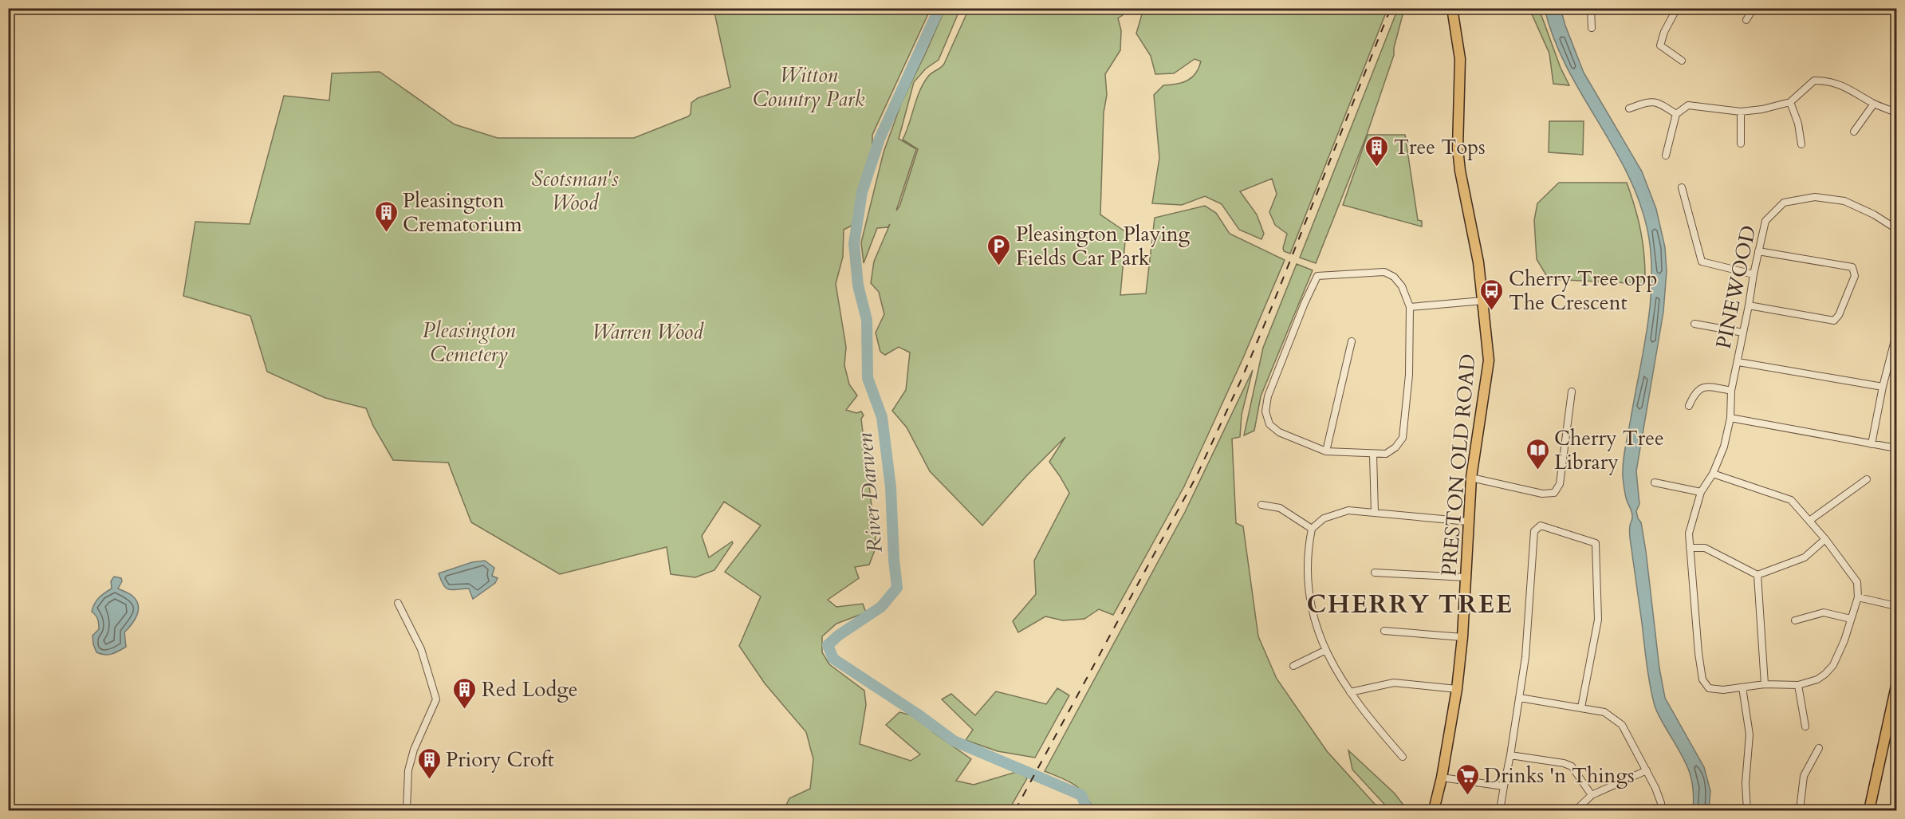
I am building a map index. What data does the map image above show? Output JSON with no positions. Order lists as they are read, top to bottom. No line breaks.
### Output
{"streets":{"main road":["PRESTON OLD ROAD"],"street":["PINEWOOD"]},"districts":["CHERRY TREE"],"water":["River Darwen"],"parks":["Witton Country Park","Scotsman's Wood","Pleasington Cemetery","Warren Wood"],"places":{"building":["Tree Tops","Pleasington Crematorium","Red Lodge","Priory Croft"],"parking":["Pleasington Playing Fields Car Park"],"bus stop":["Cherry Tree opp The Crescent"],"library":["Cherry Tree Library"],"supermarket":["Drinks 'n Things"]}}
